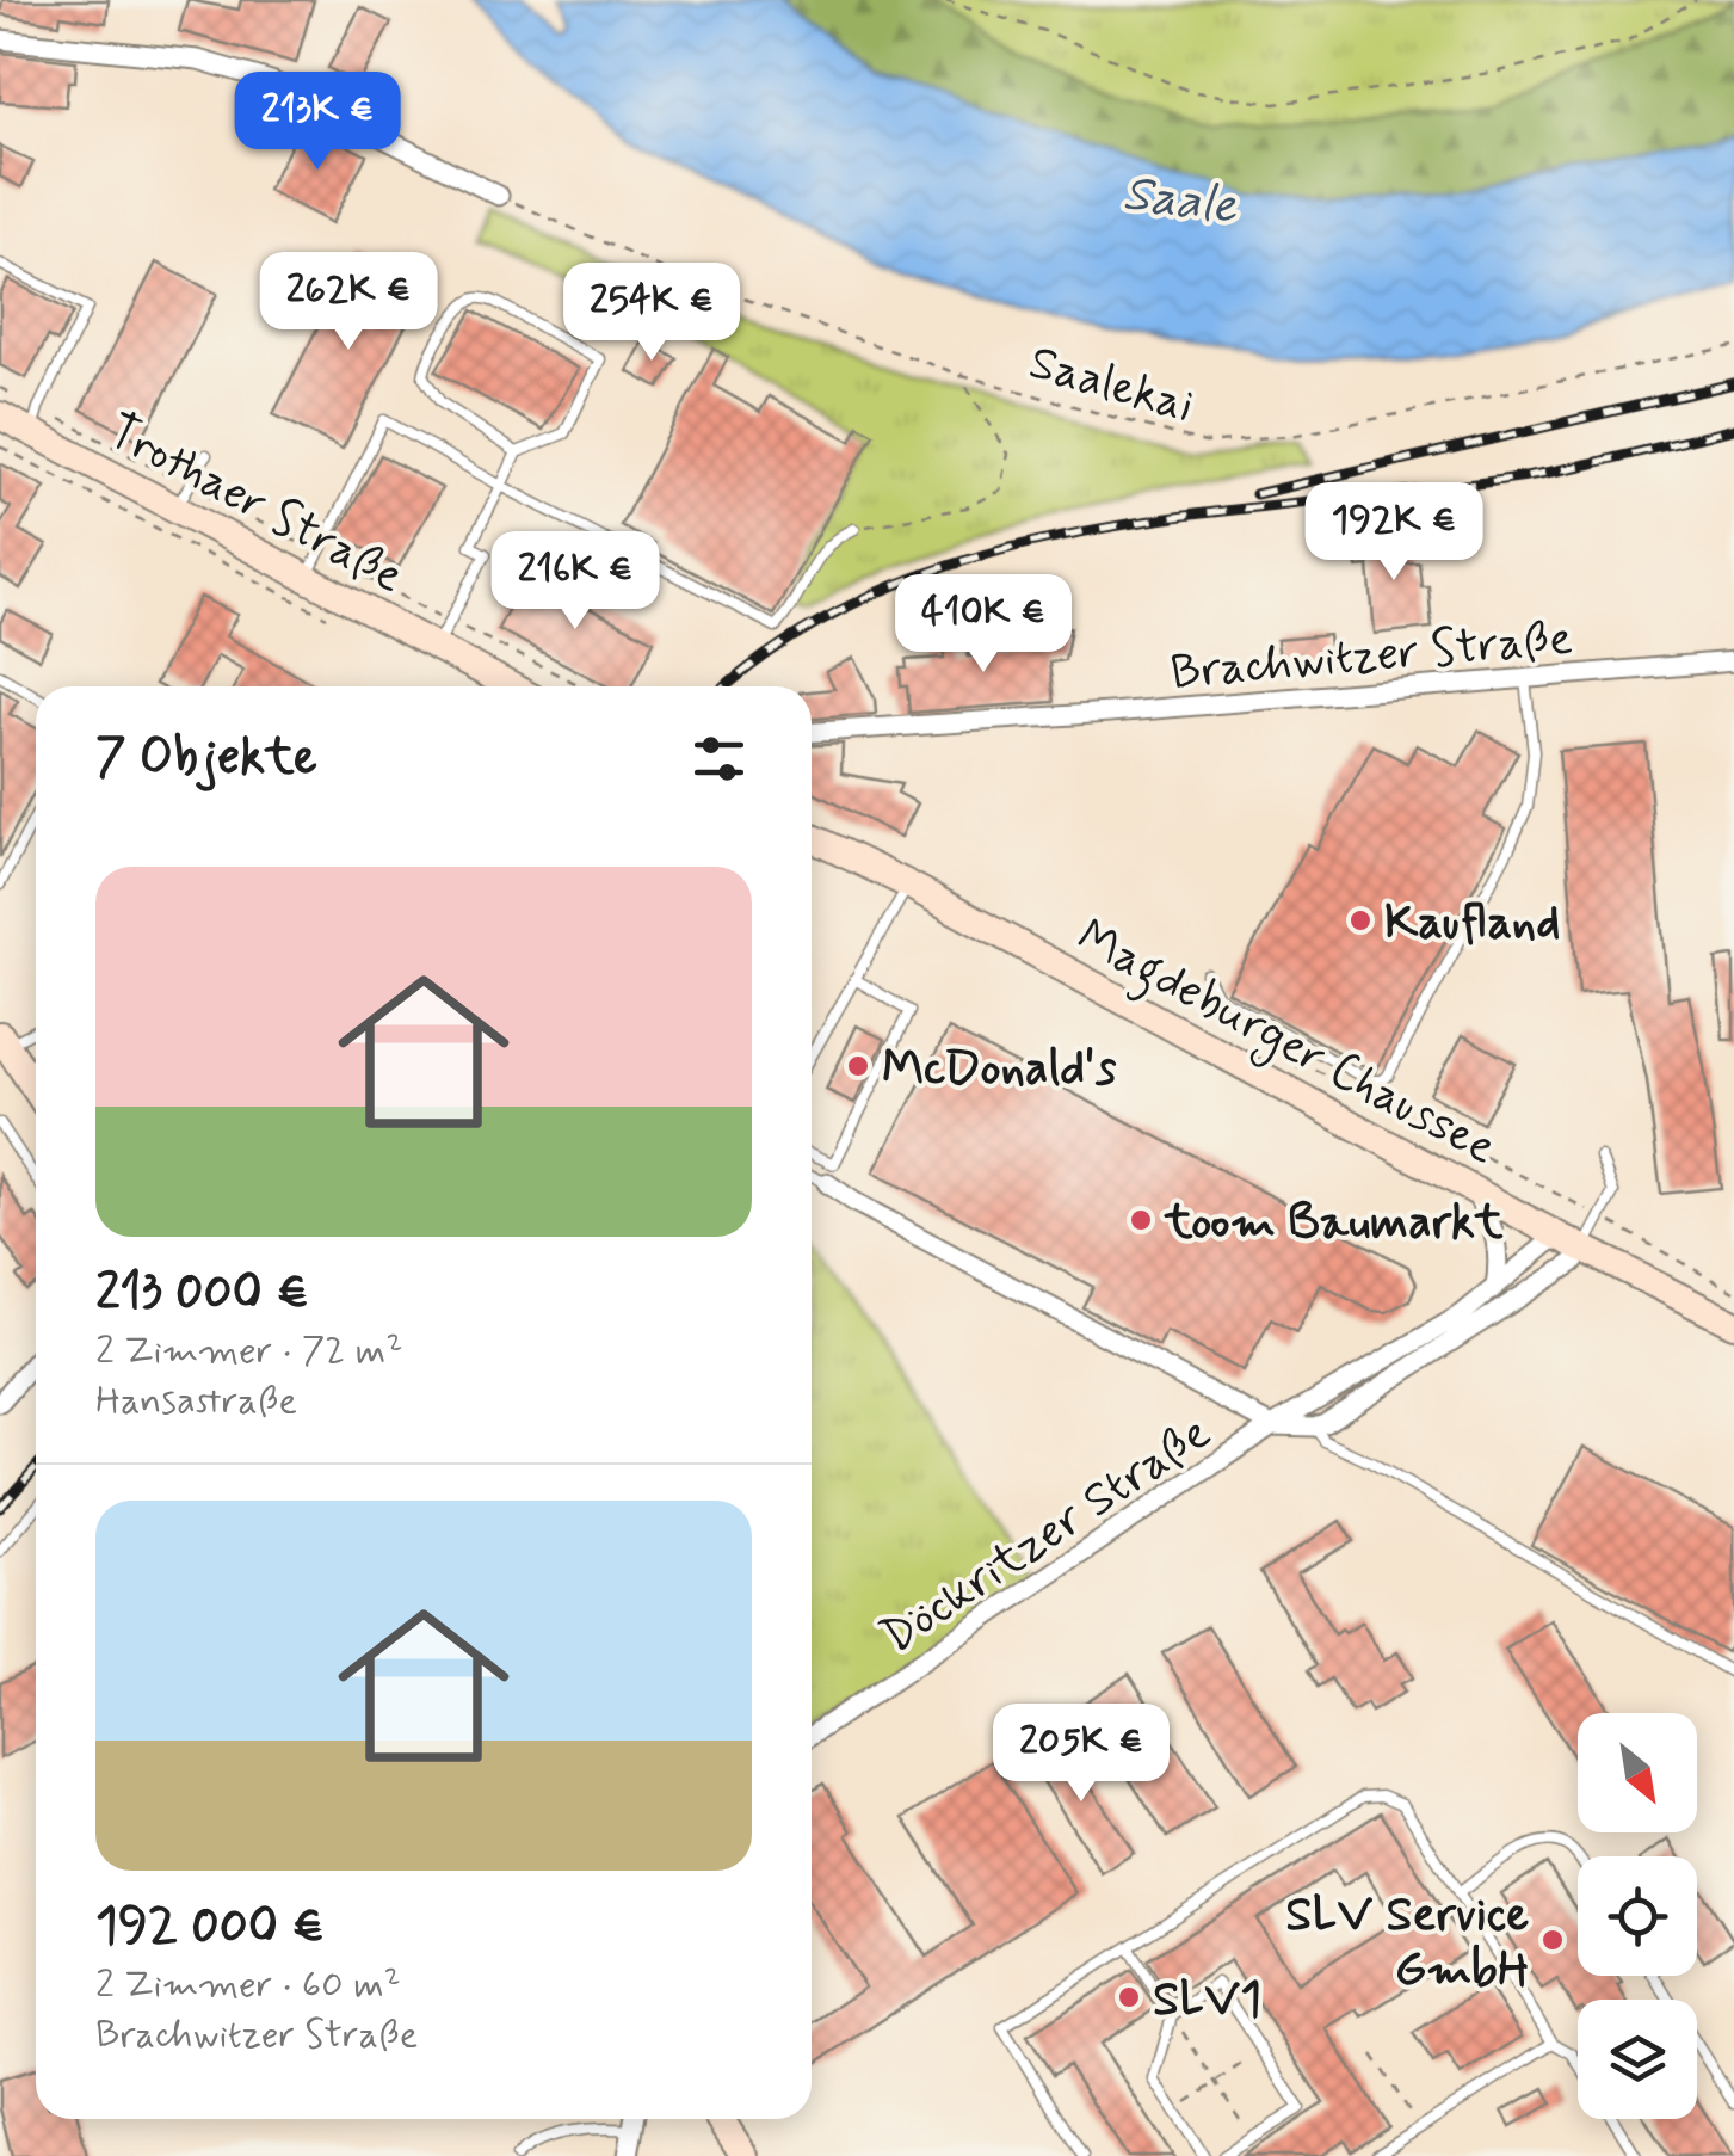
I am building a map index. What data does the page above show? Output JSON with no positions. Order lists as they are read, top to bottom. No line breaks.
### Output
{"streets":{"main road":["Trothaer Straße","Magdeburger Chaussee"],"street":["Brachwitzer Straße","Döckritzer Straße"],"path":["Saalekai"]},"crossings":[["Magdeburger Chaussee","Döckritzer Straße"]],"water":["Saale"],"places":["Kaufland","McDonald's","toom Baumarkt","SLV Service GmbH","SLV1"],"north":"bottom right","page":{"price":["213K €","262K €","254K €","192K €","216K €","410K €","205K €"],"heading":"7 Objekte","list":[{"name":"213 000 €","note":"2 Zimmer · 72 m² · Hansastraße"},{"name":"192 000 €","note":"2 Zimmer · 60 m² · Brachwitzer Straße"}]}}
